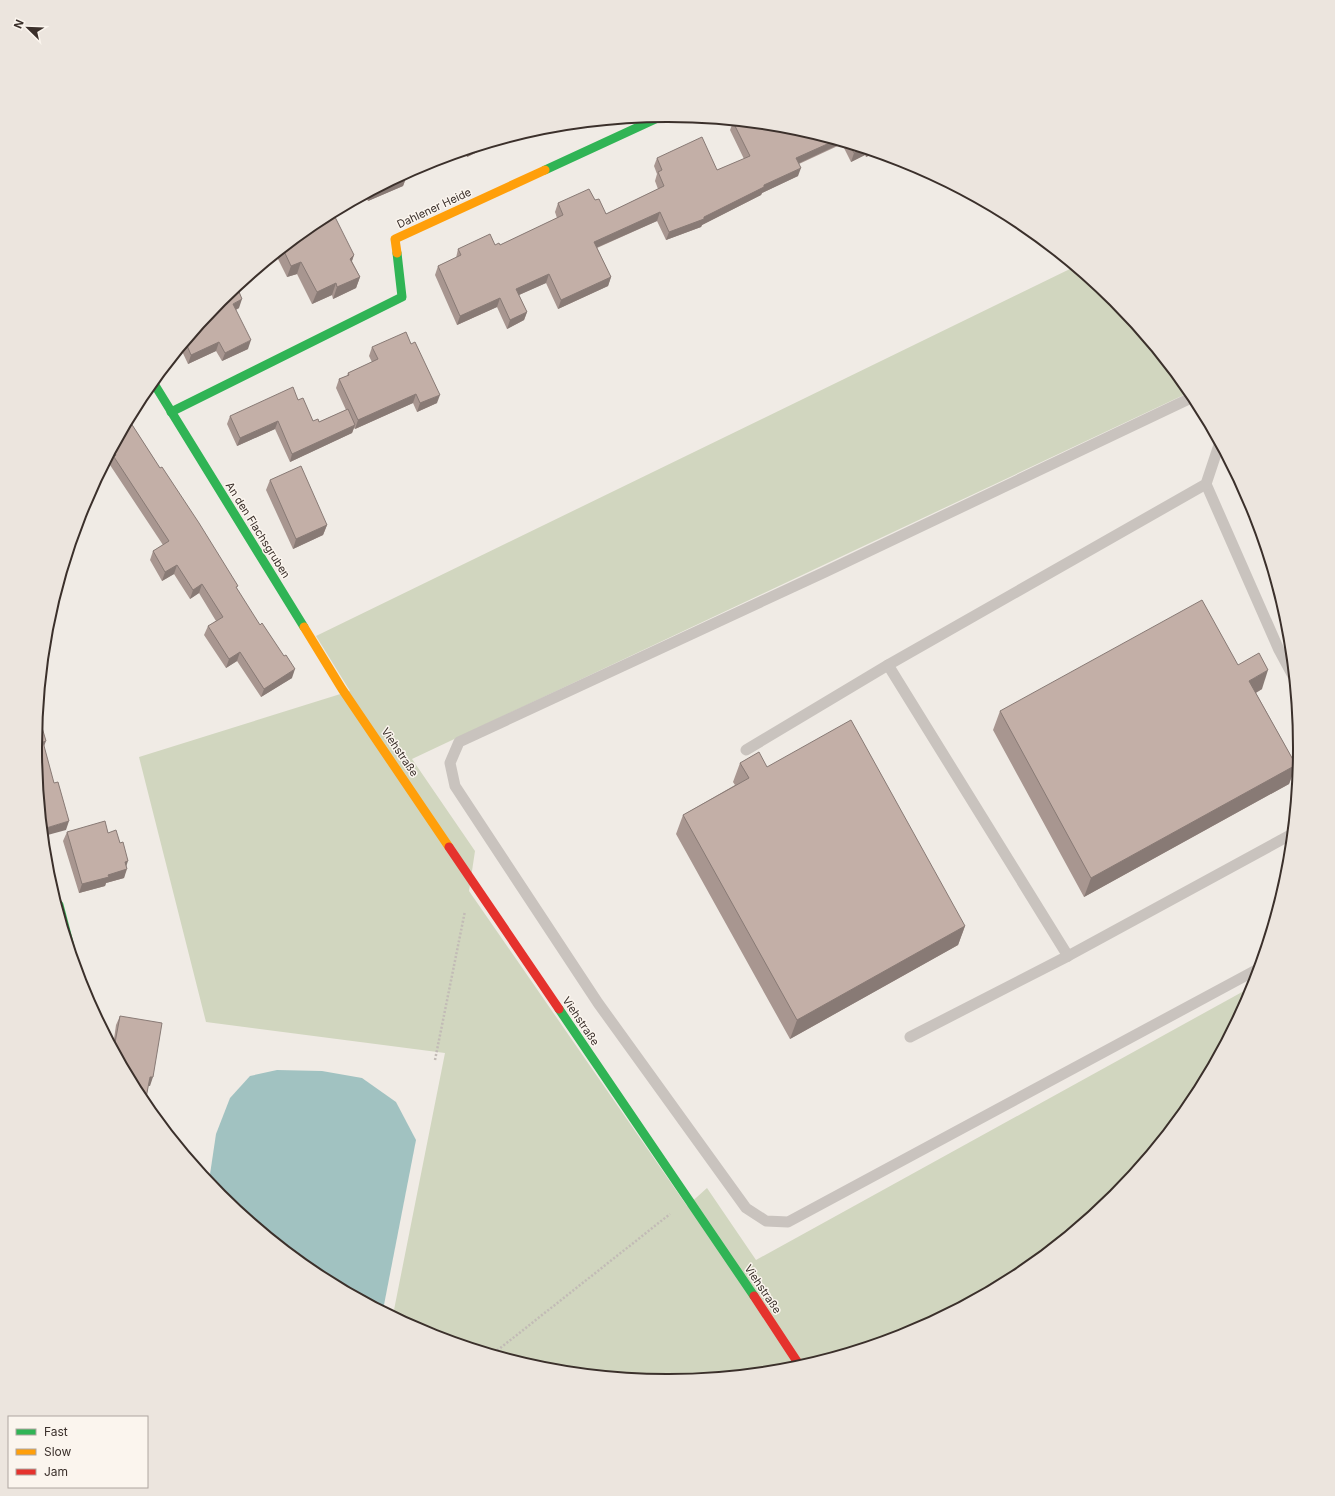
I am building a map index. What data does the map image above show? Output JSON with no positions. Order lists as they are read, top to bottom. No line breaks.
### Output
{"streets":{"street":["Dahlener Heide","An den Flachsgruben","Viehstraße"]},"crossings":[["Dahlener Heide","An den Flachsgruben"],["An den Flachsgruben","Viehstraße"]],"legend":["Fast","Slow","Jam"],"north":"top left"}
